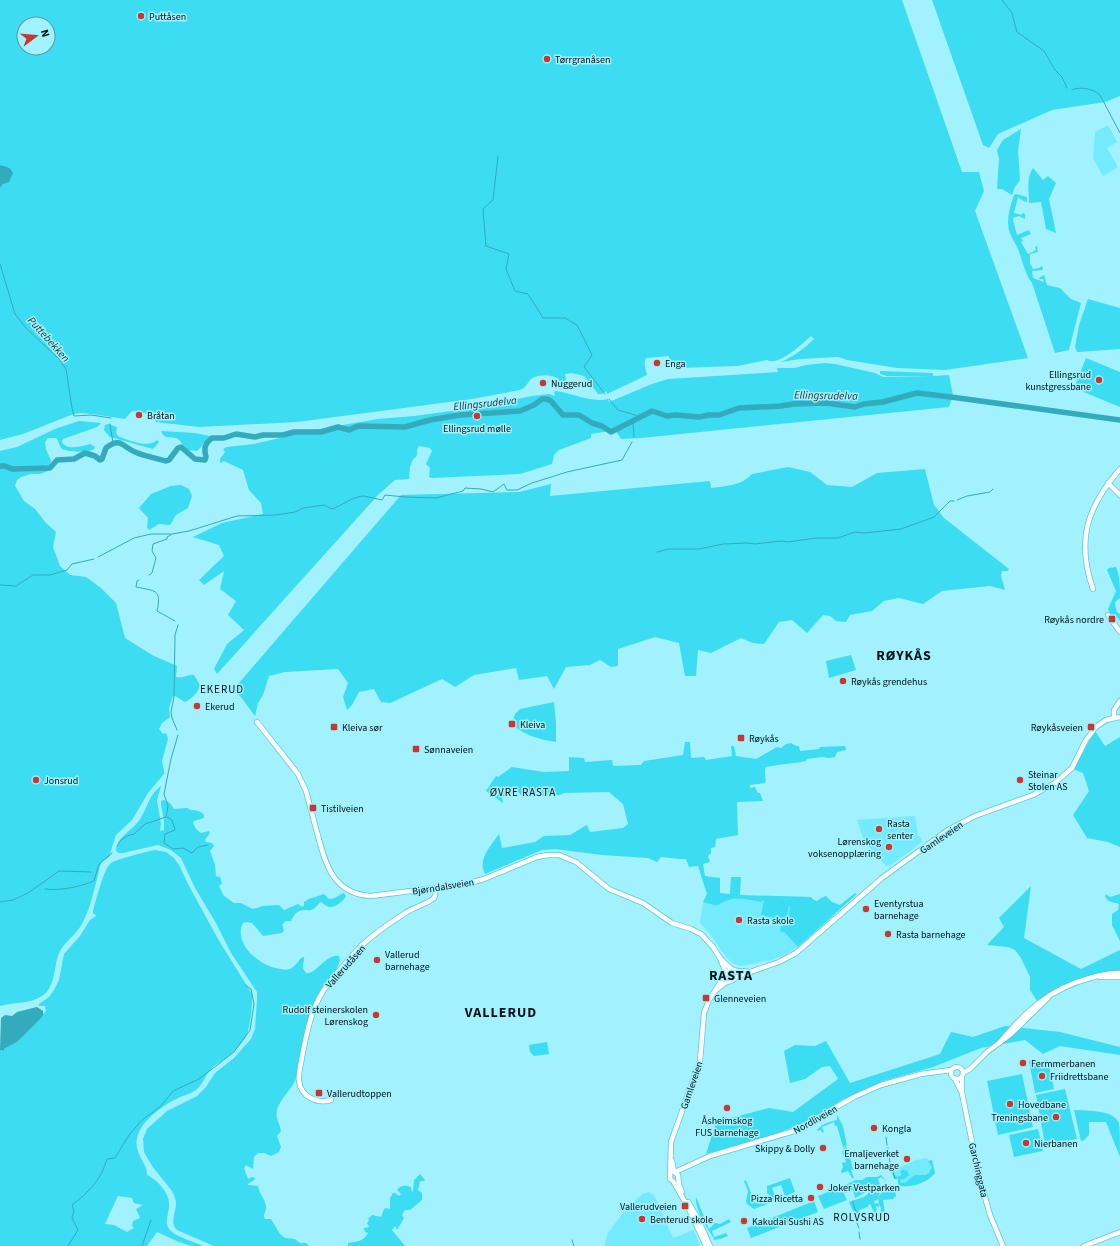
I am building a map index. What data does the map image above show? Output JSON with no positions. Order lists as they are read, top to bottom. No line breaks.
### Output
{"streets":{"main road":["Gamleveien","Bjørndalsveien","Vallerudåsen","Nordliveien","Garchinggata"]},"crossings":[["Gamleveien","Bjørndalsveien"],["Gamleveien","Nordliveien"],["Bjørndalsveien","Vallerudåsen"],["Nordliveien","Garchinggata"]],"districts":["RØYKÅS","EKERUD","ØVRE RASTA","RASTA","VALLERUD","ROLVSRUD"],"water":["Puttebekken","Ellingsrudelva"],"places":{"other":["Puttåsen","Tørrgranåsen","Enga","Ellingsrud kunstgressbane","Nuggerud","Bråtan","Ellingsrud mølle","Røykås grendehus","Ekerud","Jonsrud","Steinar Stolen AS","Rasta senter","Lørenskog voksenopplæring","Eventyrstua barnehage","Rasta skole","Rasta barnehage","Vallerud barnehage","Rudolf steinerskolen Lørenskog","Fermmerbanen","Friidrettsbane","Hovedbane","Åsheimskog FUS barnehage","Treningsbane","Kongla","Nierbanen","Skippy & Dolly","Emaljeverket barnehage","Joker Vestparken","Pizza Ricetta","Benterud skole","Kakudai Sushi AS"],"transit":["Røykås nordre","Kleiva","Kleiva sør","Røykåsveien","Røykås","Sønnaveien","Tistilveien","Glenneveien","Vallerudtoppen","Vallerudveien"]},"north":"right"}
